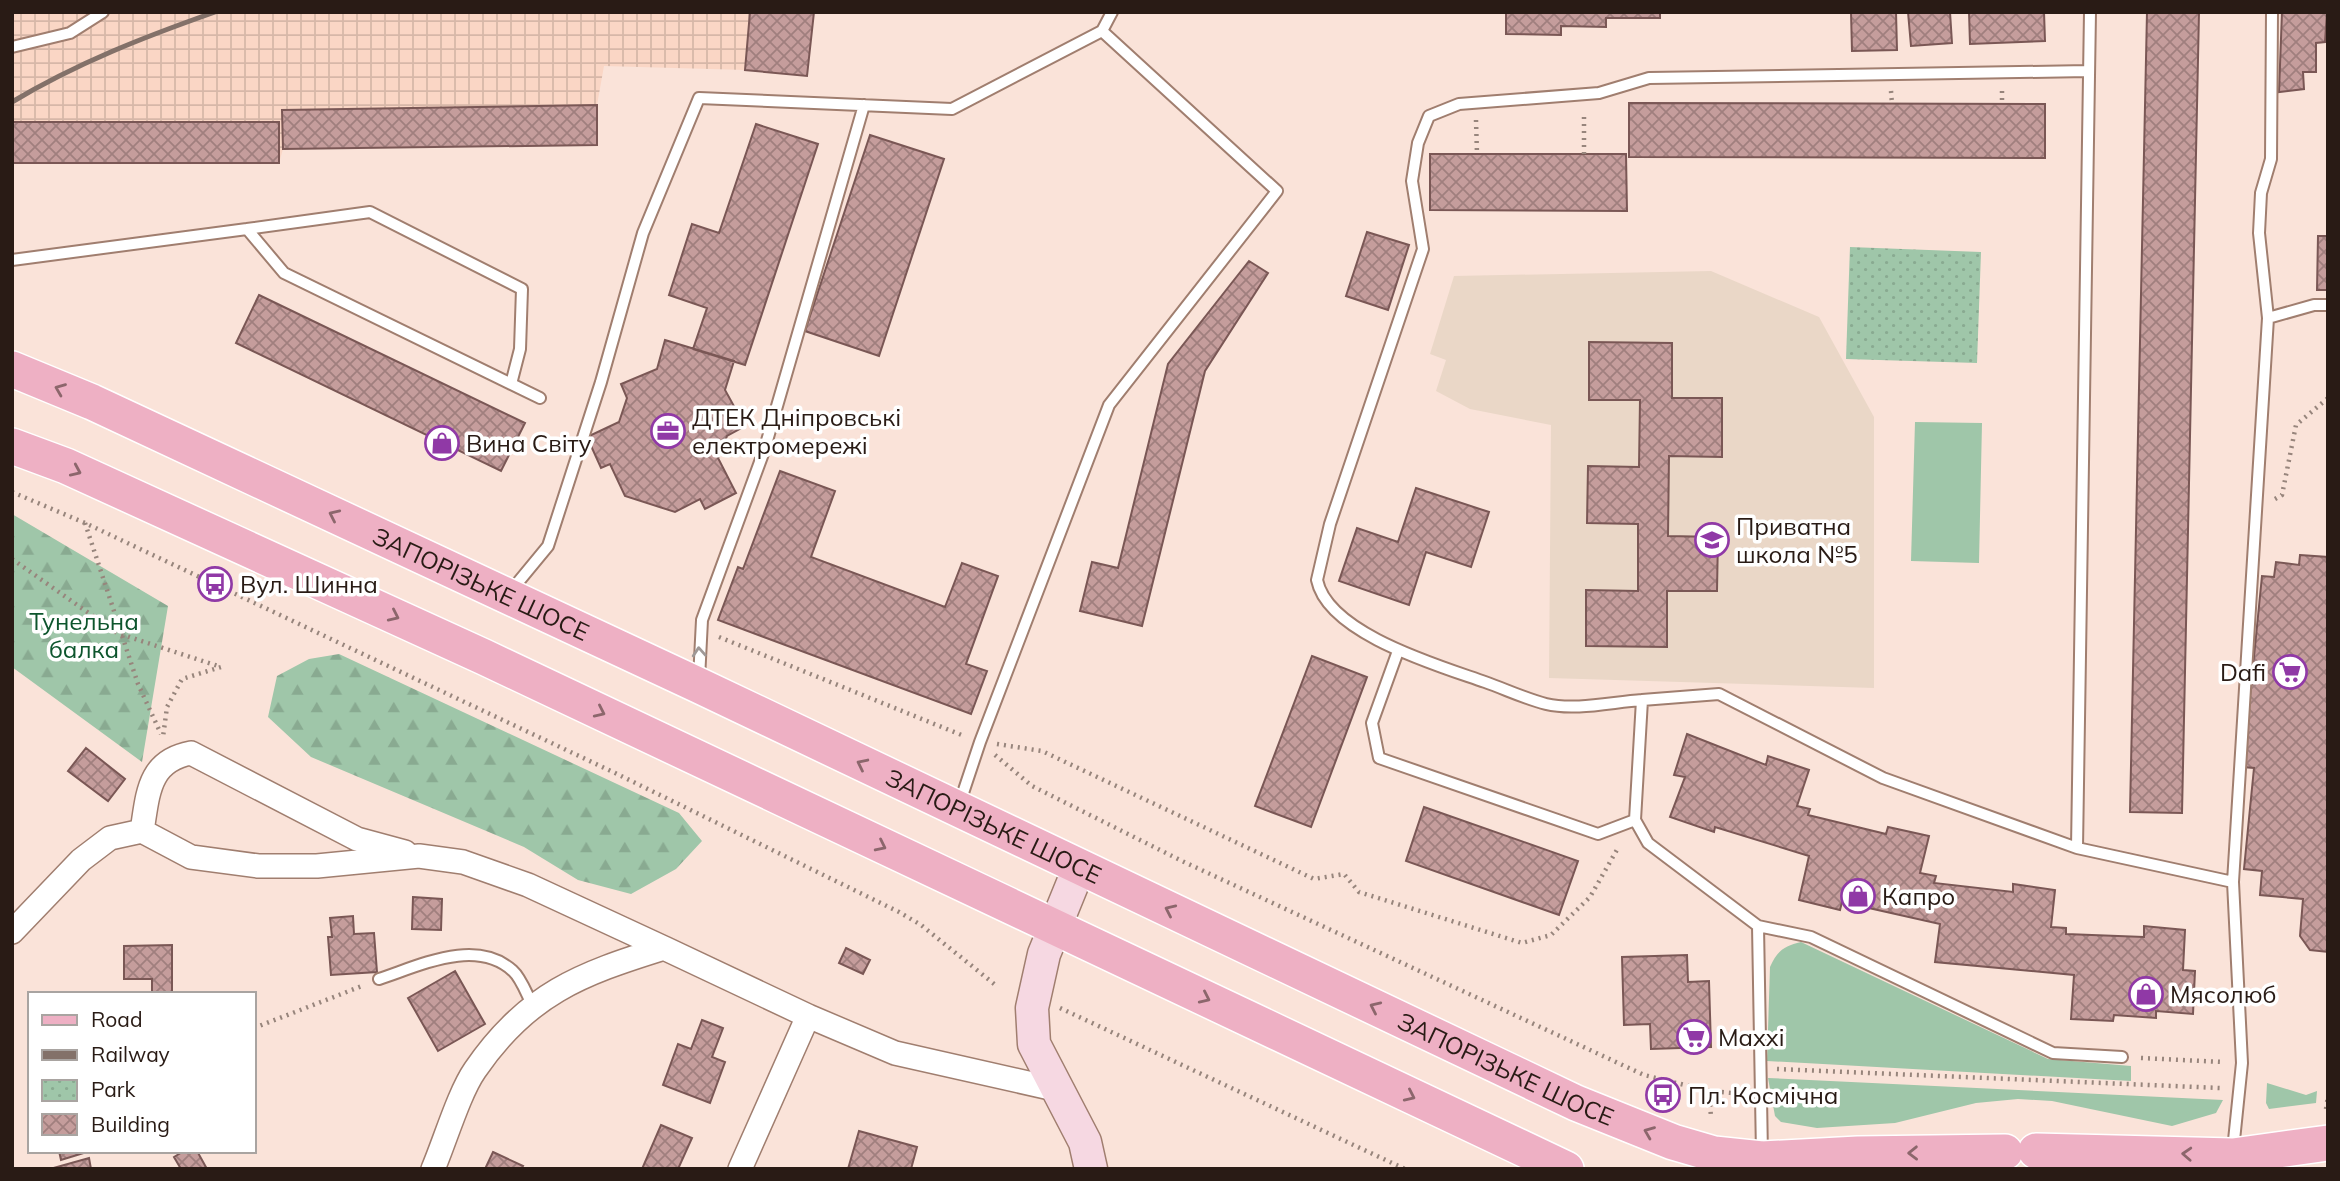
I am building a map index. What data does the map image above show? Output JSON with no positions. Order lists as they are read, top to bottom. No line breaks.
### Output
{"streets":{"main road":["ЗАПОРІЗЬКЕ ШОСЕ"]},"parks":["Тунельна балка"],"places":{"office":["ДТЕК Дніпровські електромережі"],"shop":["Вина Світу","Капро","Мясолюб"],"school or university":["Приватна школа №5"],"bus stop":["Вул. Шинна","Пл. Космічна"],"supermarket":["Dafi","Maxxi"]},"legend":["Road","Railway","Park","Building"]}
